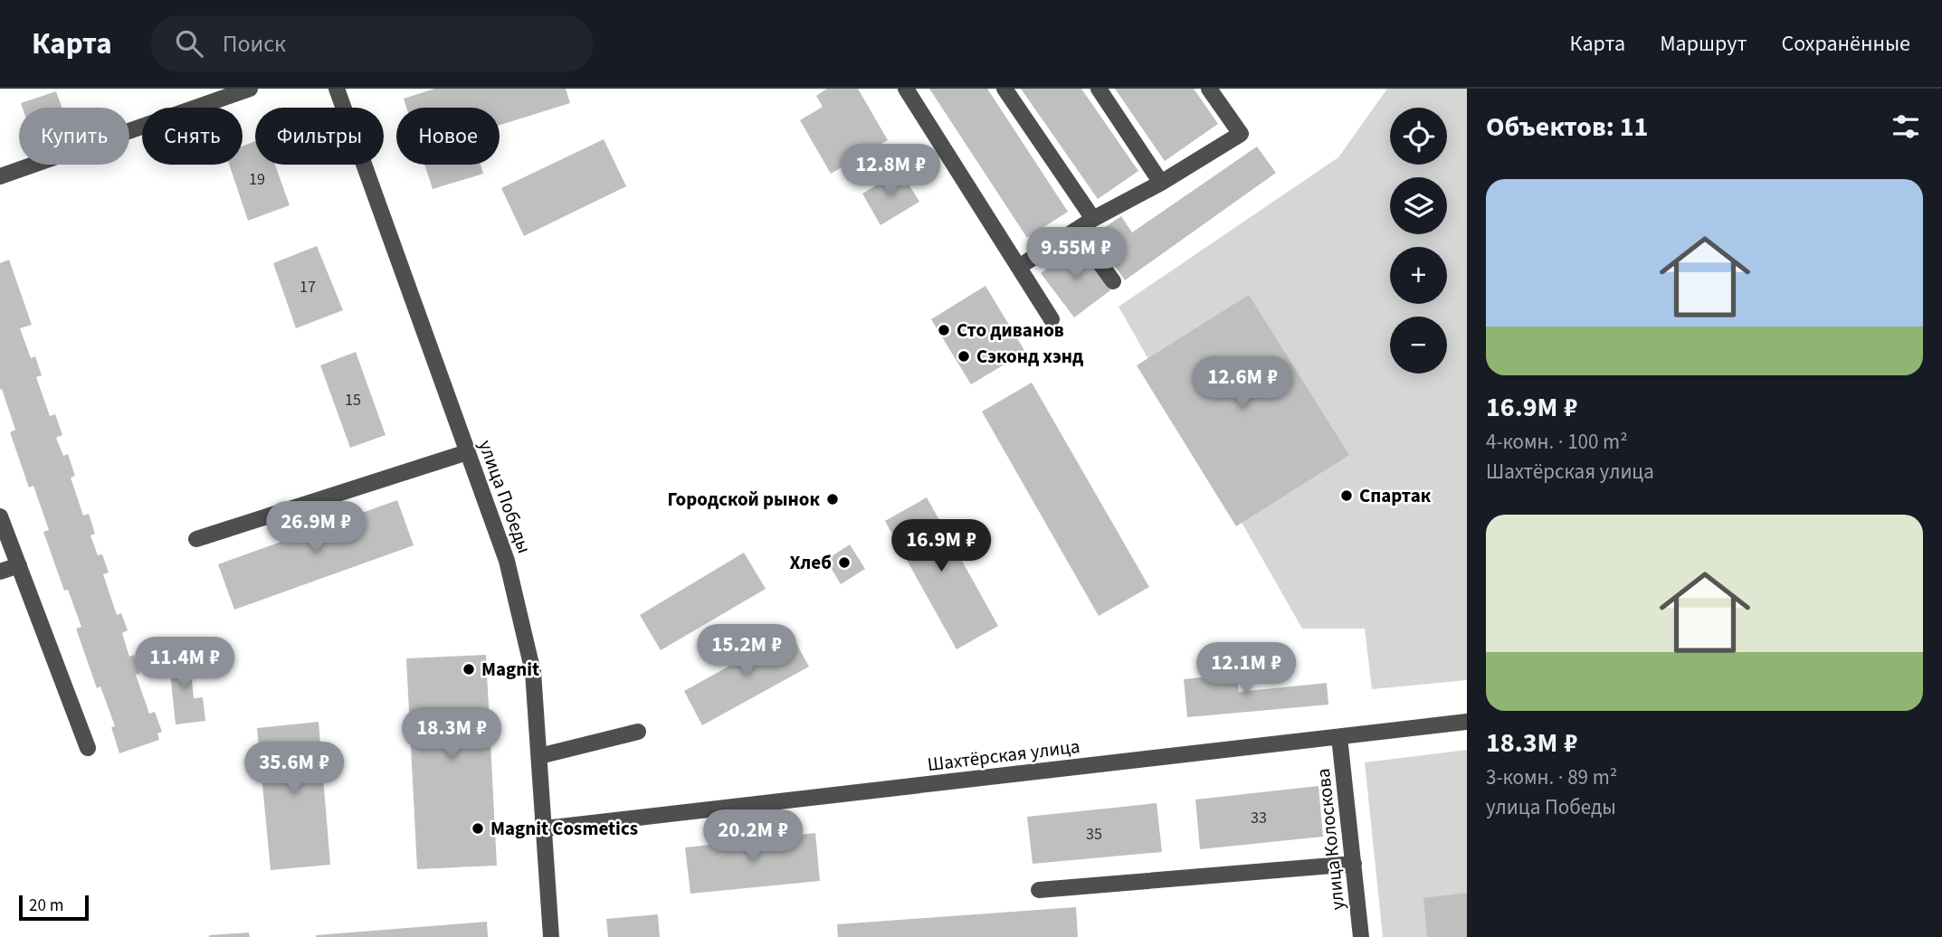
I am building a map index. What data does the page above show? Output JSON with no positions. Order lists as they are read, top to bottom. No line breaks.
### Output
{"streets":{"street":["улица Победы","Шахтёрская улица","улица Колоскова"]},"crossings":[["улица Победы","Шахтёрская улица"],["Шахтёрская улица","улица Колоскова"]],"places":["Сто диванов","Сэконд хэнд","Спартак","Городской рынок","Хлеб","Magnit","Magnit Cosmetics"],"house_numbers":["19","17","15","33","35"],"scale_bar":"20 m","page":{"header":"Карта","search":"Поиск","nav":["Карта","Маршрут","Сохранённые"],"heading":"Объектов: 11","map_buttons":["+","−"],"chip":["Купить","Снять","Фильтры","Новое"],"price":["12.8M ₽","9.55M ₽","12.6M ₽","26.9M ₽","16.9M ₽","15.2M ₽","11.4M ₽","12.1M ₽","18.3M ₽","35.6M ₽","20.2M ₽"],"list":[{"name":"16.9M ₽","note":"4-комн. · 100 m² · Шахтёрская улица"},{"name":"18.3M ₽","note":"3-комн. · 89 m² · улица Победы"}],"scale":"20 m"}}
